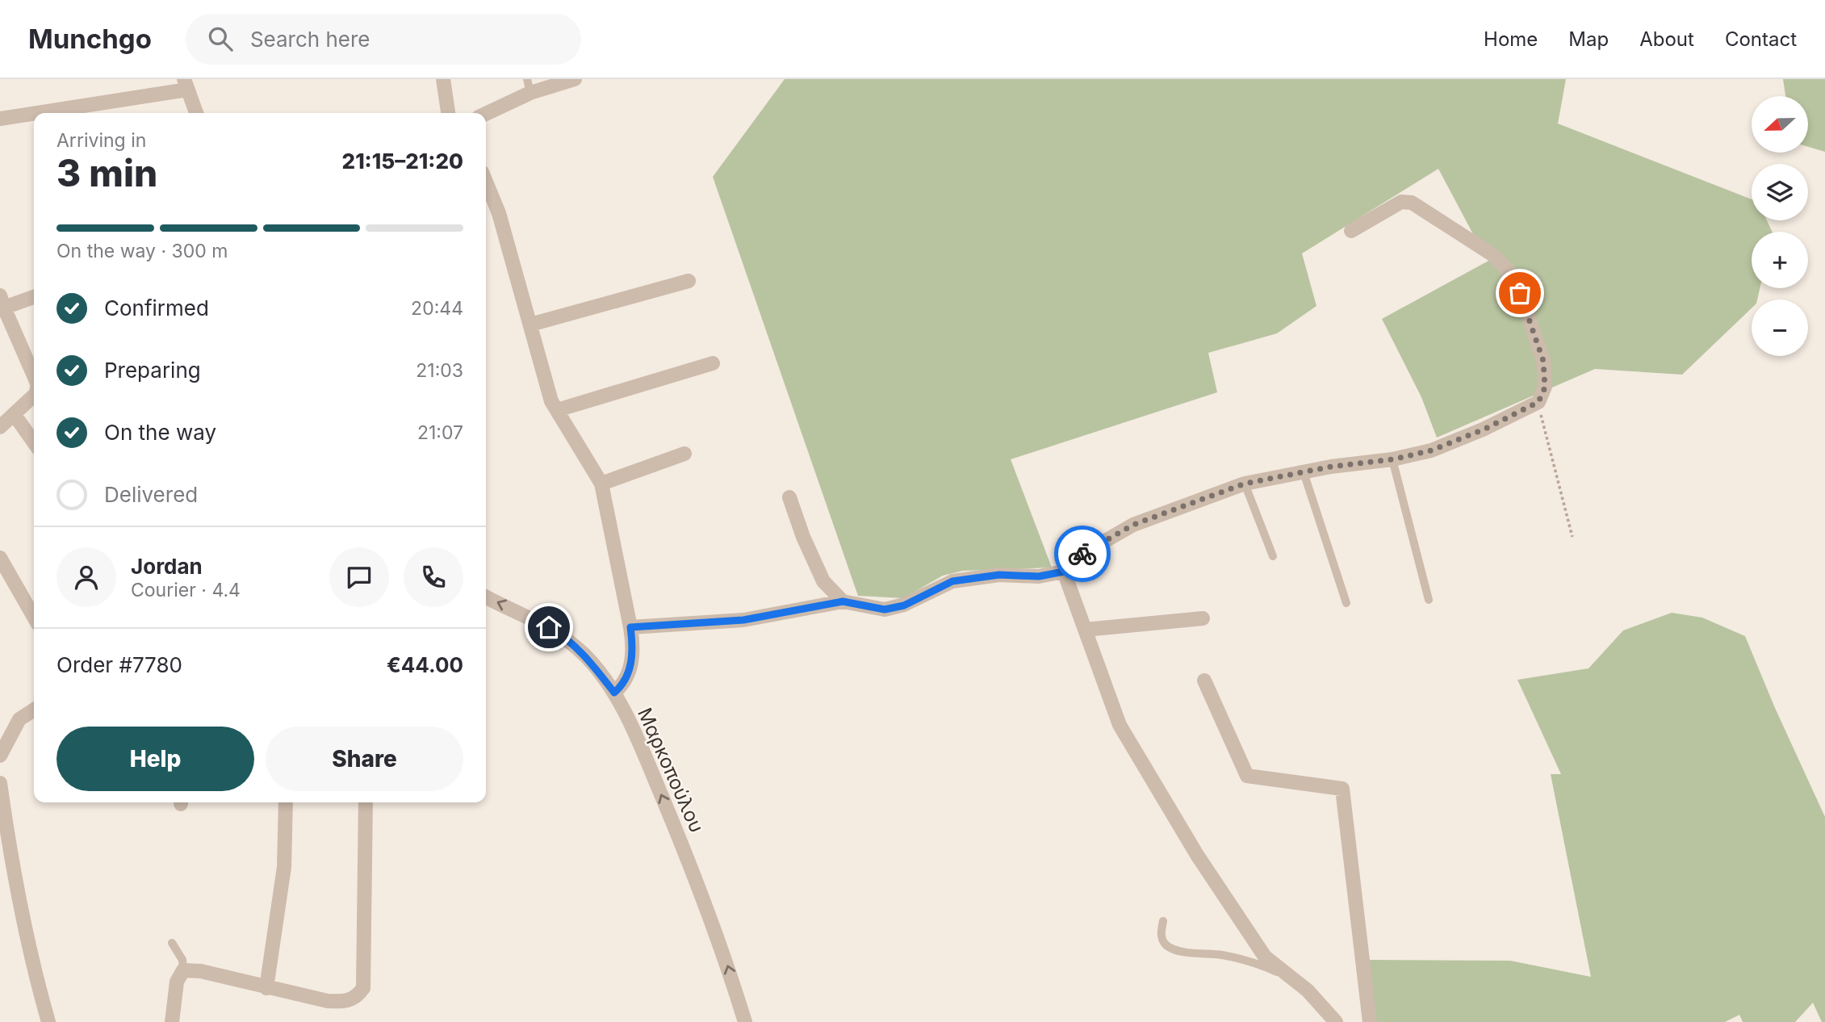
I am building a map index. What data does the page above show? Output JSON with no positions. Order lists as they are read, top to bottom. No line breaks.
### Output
{"streets":{"street":["Μαρκοπούλου"]},"one_way":["Μαρκοπούλου"],"north":"left","page":{"header":"Munchgo","search":"Search here","nav":["Home","Map","About","Contact"],"map_buttons":["+","−"],"heading":["3 min","Arriving in","21:15–21:20"],"panel":["Jordan","Courier · 4.4","Order #7780","€44.00"],"bar":"On the way · 300 m","list":[["Confirmed","20:44"],["Preparing","21:03"],["On the way","21:07"],"Delivered"],"buttons":["Help","Share"]}}
